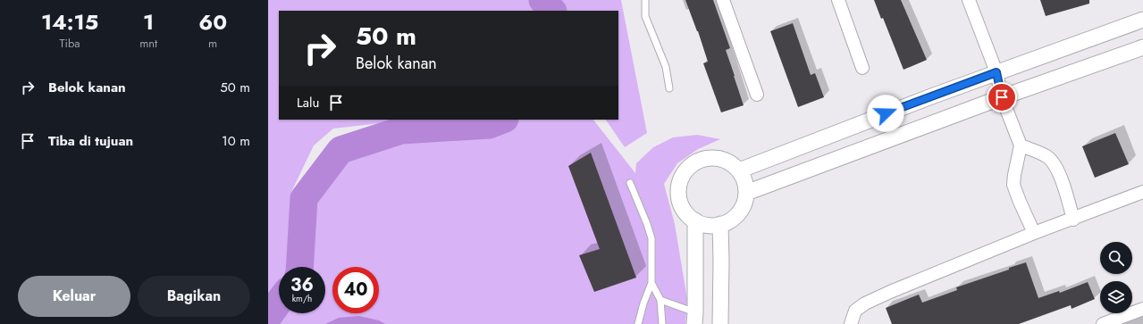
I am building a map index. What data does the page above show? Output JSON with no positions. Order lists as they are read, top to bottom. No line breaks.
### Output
{"page":{"eta":["14:15","Tiba","1","mnt","60","m"],"turn":["50 m","Belok kanan"],"list":[{"name":"Belok kanan","value":"50 m"},{"name":"Tiba di tujuan","value":"10 m"}],"then":"Lalu","speed":"36 km/h","limit":"40","buttons":["Keluar","Bagikan"]}}
